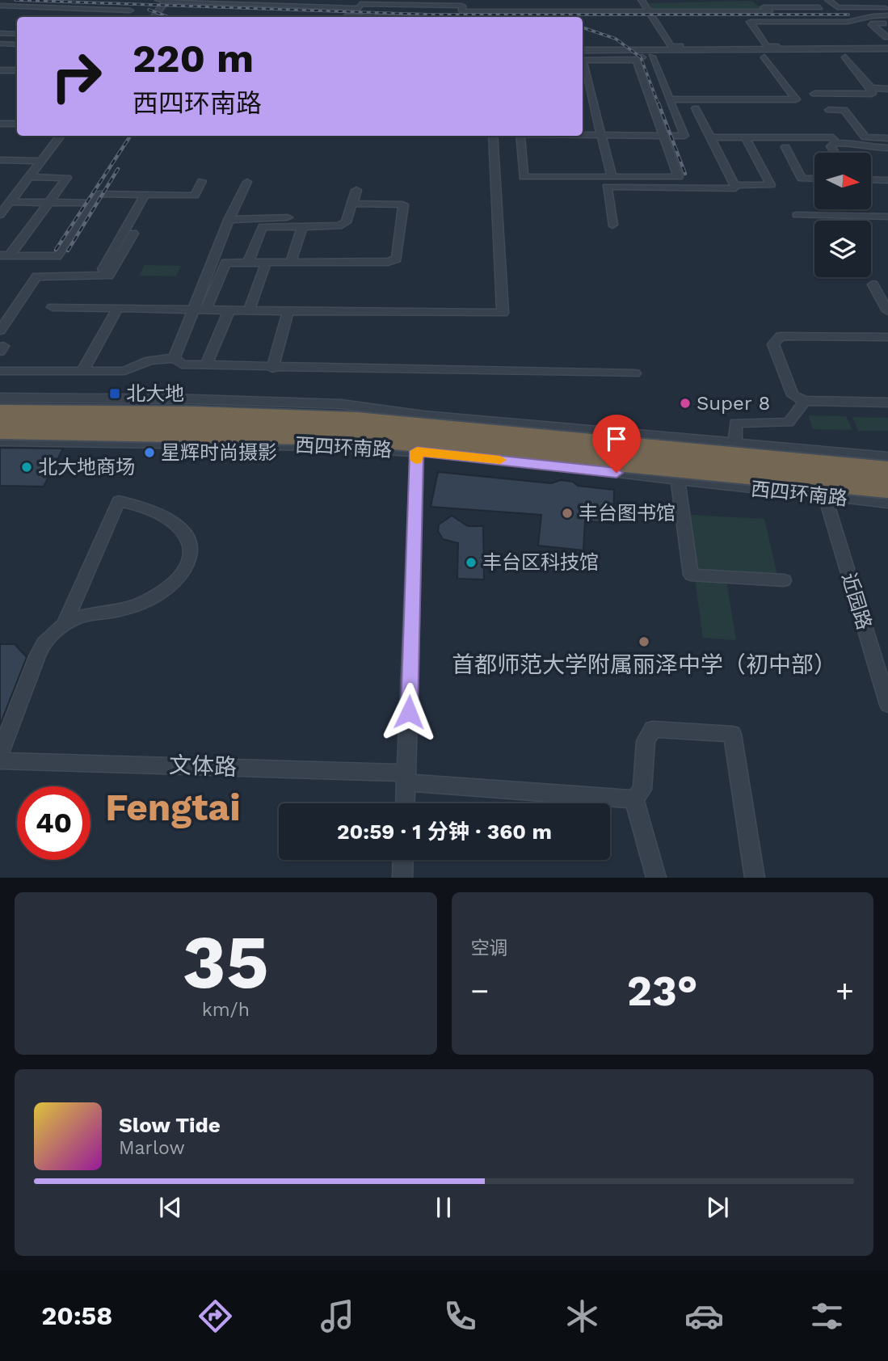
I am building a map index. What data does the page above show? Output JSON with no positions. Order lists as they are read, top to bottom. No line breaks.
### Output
{"streets":{"highway":["西四环南路"],"street":["近园路","文体路"]},"crossings":[["西四环南路","近园路"]],"districts":["Fengtai"],"places":{"transit":["北大地"],"other":["Super 8","星辉时尚摄影","北大地商场","丰台图书馆","丰台区科技馆","首都师范大学附属丽泽中学（初中部）"]},"north":"right","page":{"turn":["220 m","西四环南路"],"limit":"40","trip":"20:59 · 1 分钟 · 360 m","tile":[["35","km/h"],"空调"],"heat":["−","23°","+"],"song":["Slow Tide","Marlow"],"tabs":"20:58"}}
